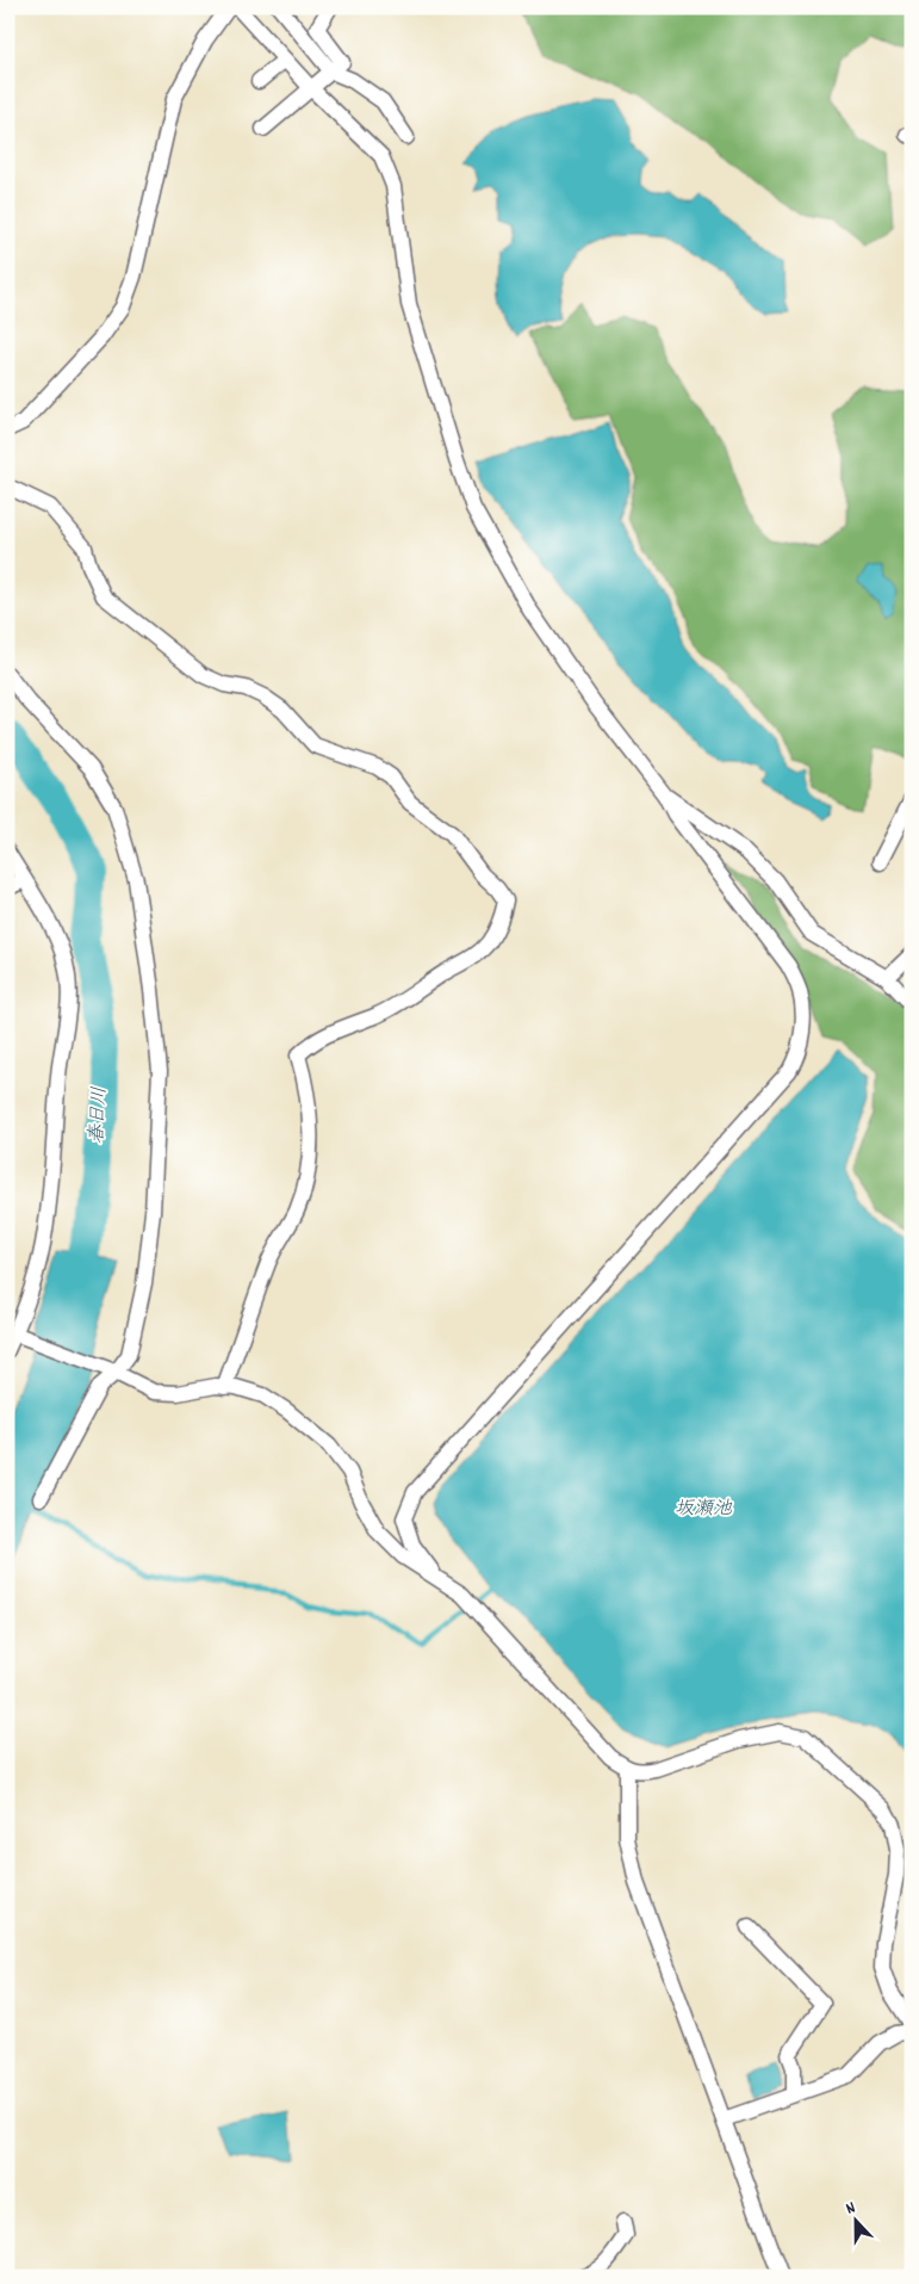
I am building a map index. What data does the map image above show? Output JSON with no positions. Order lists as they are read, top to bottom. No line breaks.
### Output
{"water":["春日川","坂瀬池"],"north":"top"}
